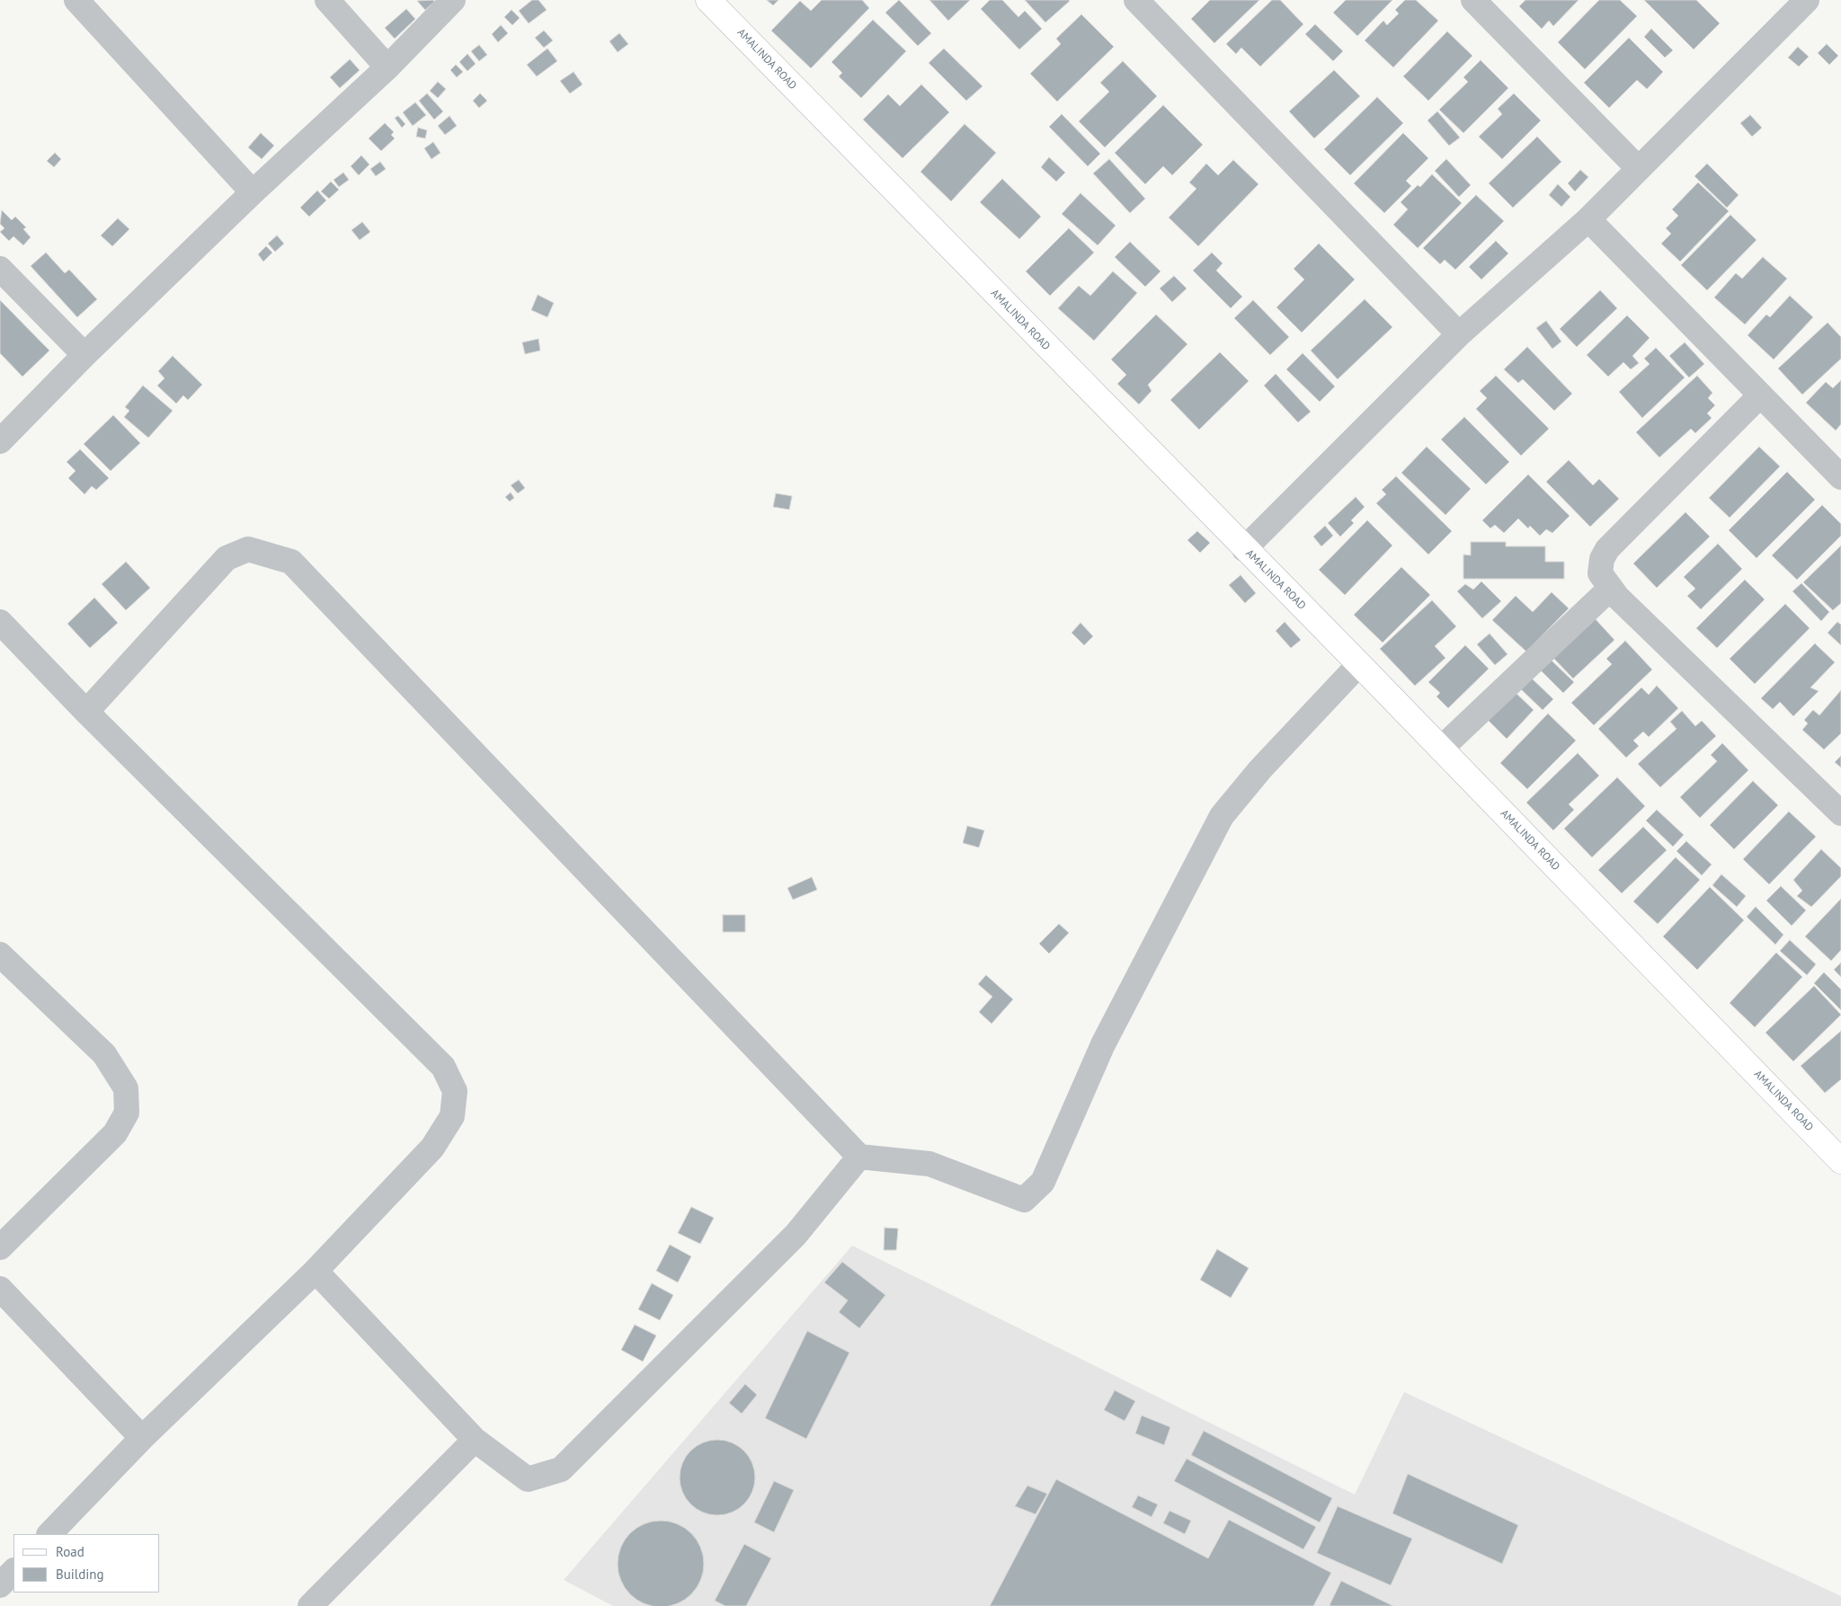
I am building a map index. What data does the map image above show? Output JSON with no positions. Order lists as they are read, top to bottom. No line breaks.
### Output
{"streets":{"street":["AMALINDA ROAD"]},"legend":["Road","Building"]}
